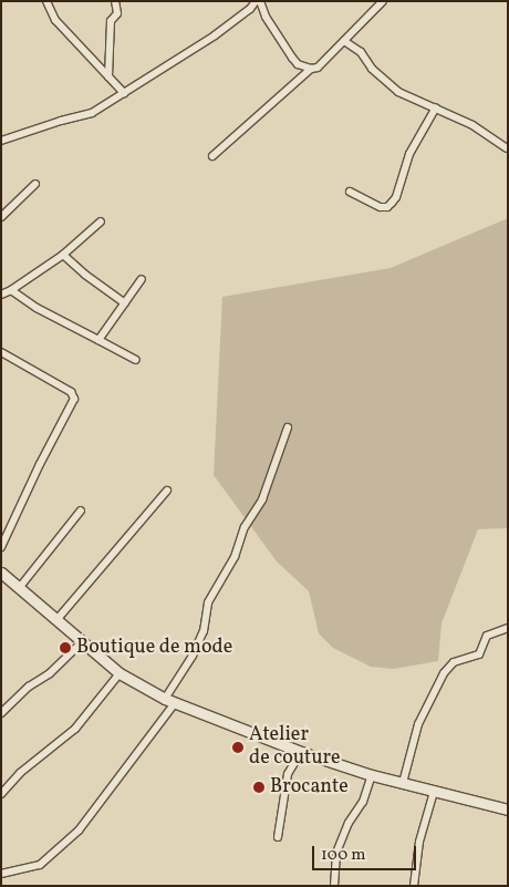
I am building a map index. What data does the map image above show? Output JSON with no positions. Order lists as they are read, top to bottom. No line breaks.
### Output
{"places":["Boutique de mode","Atelier de couture","Brocante"],"scale_bar":"100 m"}
